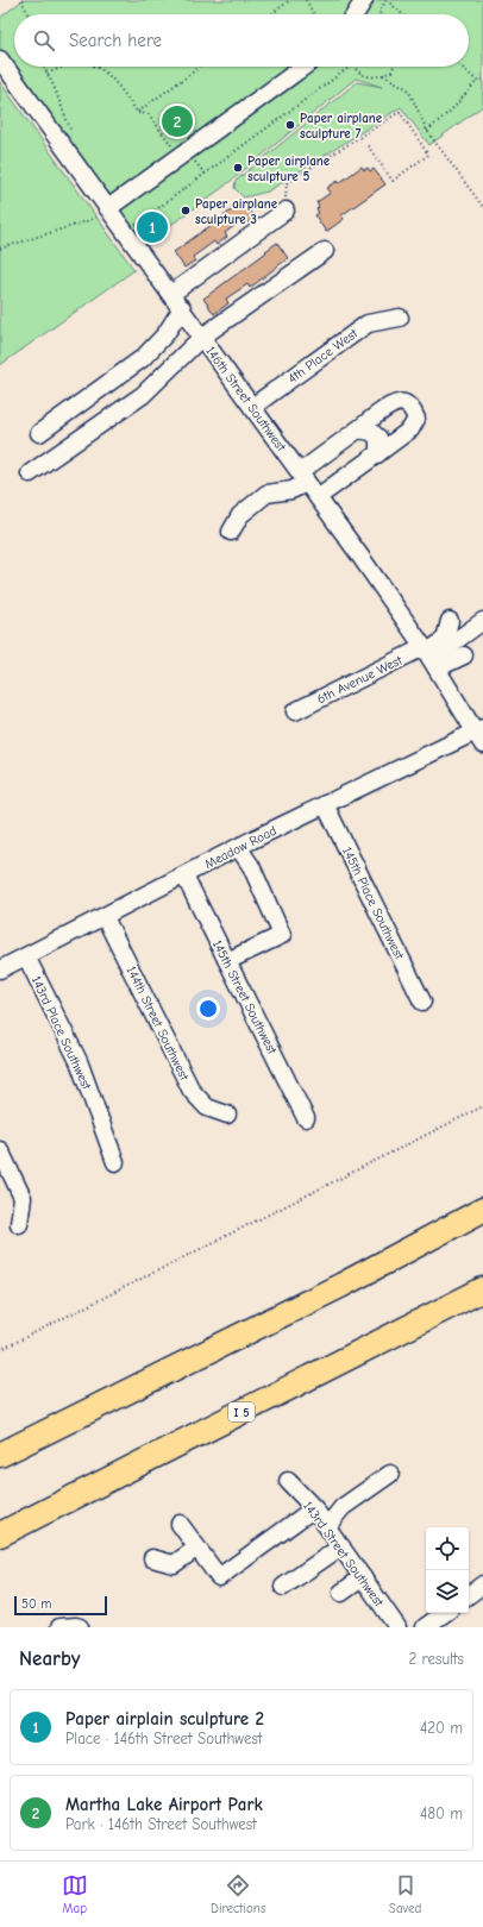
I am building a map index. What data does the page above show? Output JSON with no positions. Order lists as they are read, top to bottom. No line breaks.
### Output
{"streets":{"highway":["I 5"],"street":["4th Place West","146th Street Southwest","6th Avenue West","Meadow Road","145th Place Southwest","145th Street Southwest","144th Street Southwest","143rd Place Southwest","143rd Street Southwest"]},"crossings":[["4th Place West","146th Street Southwest"],["146th Street Southwest","6th Avenue West"],["146th Street Southwest","Meadow Road"],["Meadow Road","145th Place Southwest"],["Meadow Road","145th Street Southwest"],["Meadow Road","144th Street Southwest"],["Meadow Road","143rd Place Southwest"]],"places":["Paper airplane sculpture 7","Paper airplane sculpture 5","Paper airplane sculpture 3"],"scale_bar":"50 m","page":{"search":"Search here","pins":["2","1"],"scale":"50 m","heading":["Nearby","2 results"],"list":[{"mark":"1","name":"Paper airplain sculpture 2","note":"Place · 146th Street Southwest","value":"420 m"},{"mark":"2","name":"Martha Lake Airport Park","note":"Park · 146th Street Southwest","value":"480 m"}],"nav":["Map","Directions","Saved"]}}
